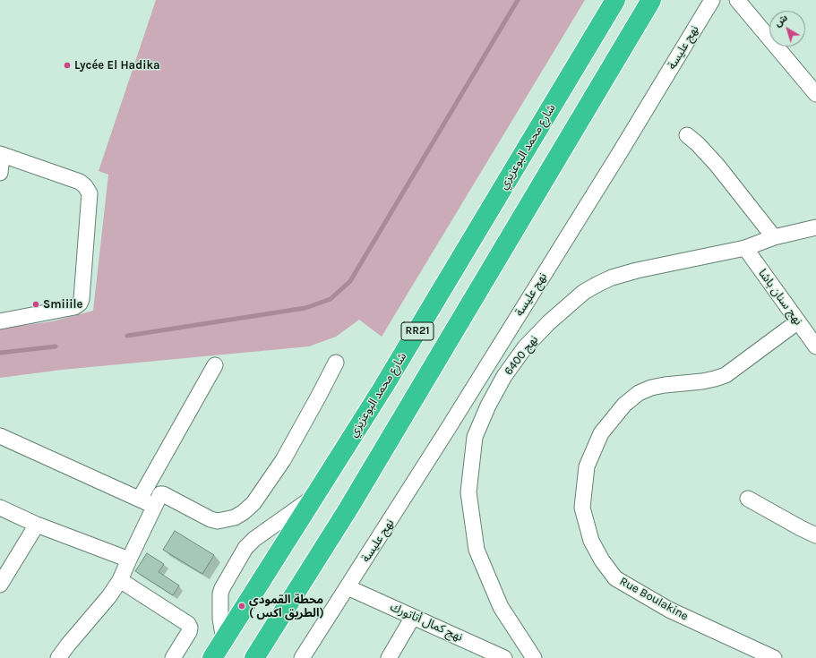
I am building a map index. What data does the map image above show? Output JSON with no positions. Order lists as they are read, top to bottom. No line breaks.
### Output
{"streets":{"highway":["شارع محمد البوعزيزي","RR21"],"street":["نهج عليسة","نهج سنان باشا","نهج 6400","Rue Boulakine","نهج كمال أتاتورك"]},"crossings":[["نهج عليسة","نهج كمال أتاتورك"],["نهج سنان باشا","نهج 6400"],["نهج سنان باشا","Rue Boulakine"]],"places":["Lycée El Hadika","Smiiile","محطة القمودي ( الطريق اكس)"],"north":"top left"}
